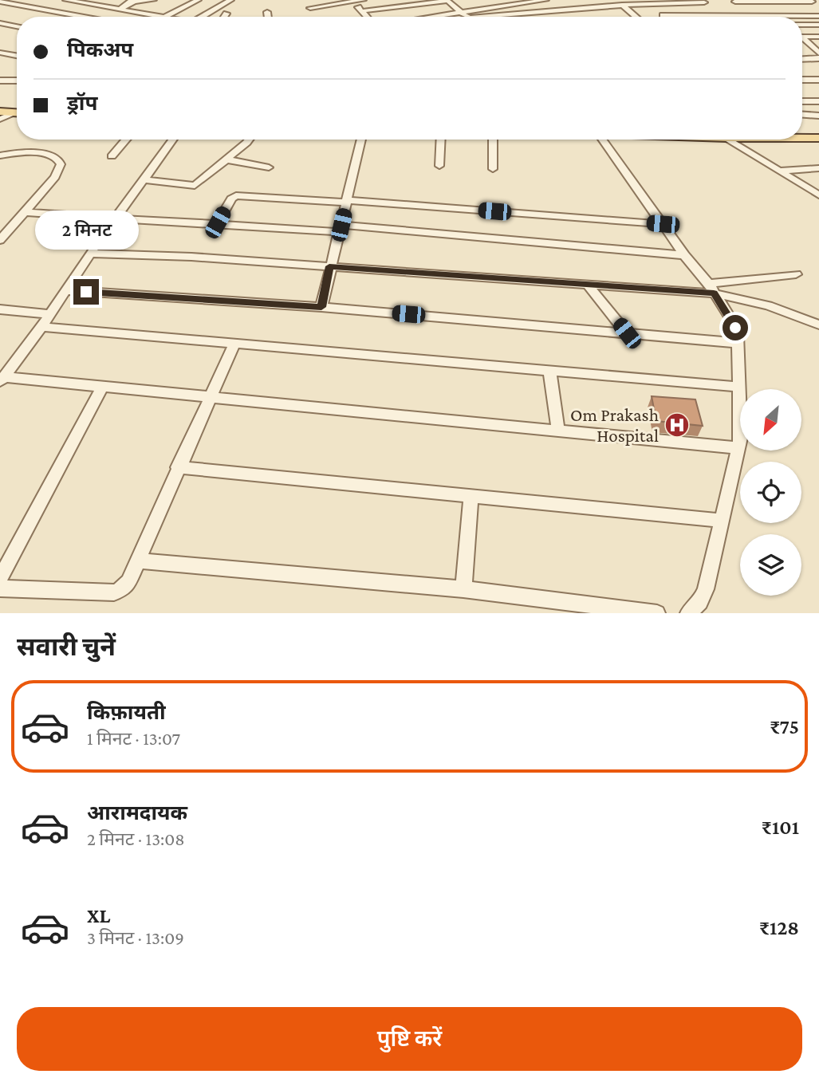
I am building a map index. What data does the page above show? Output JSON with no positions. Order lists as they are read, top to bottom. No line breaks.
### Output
{"places":{"hospital":["Om Prakash Hospital"]},"north":"bottom left","page":{"banner":["पिकअप","ड्रॉप"],"bubble":"2 मिनट","heading":"सवारी चुनें","list":[{"name":"किफ़ायती","note":"1 मिनट · 13:07","value":"₹75"},{"name":"आरामदायक","note":"2 मिनट · 13:08","value":"₹101"},{"name":"XL","note":"3 मिनट · 13:09","value":"₹128"}],"buttons":"पुष्टि करें"}}
